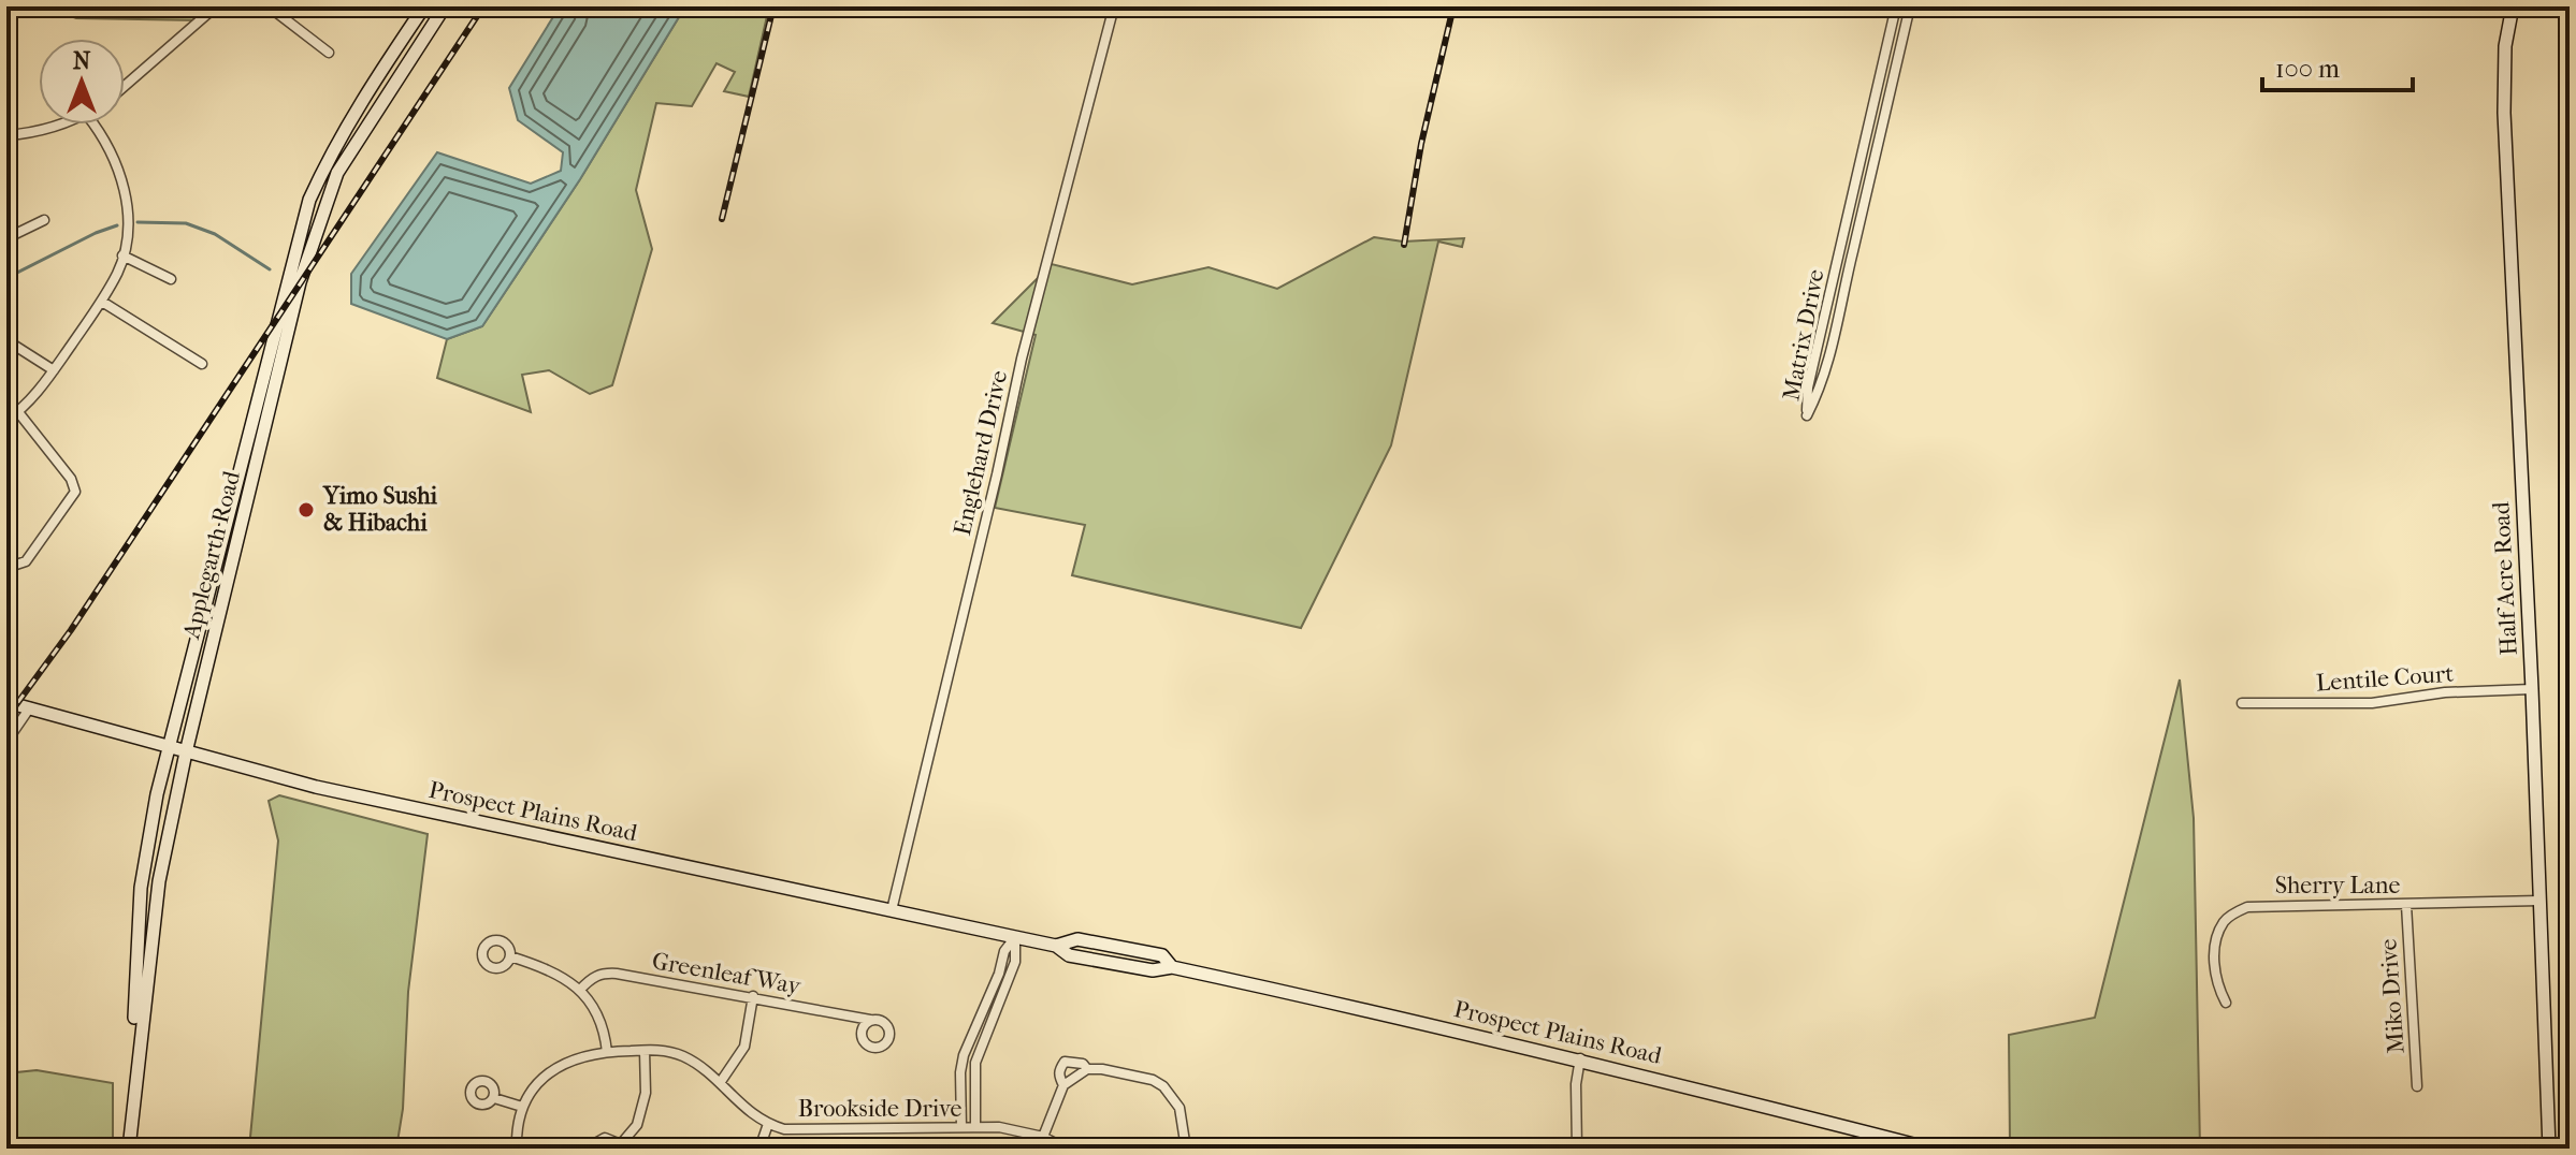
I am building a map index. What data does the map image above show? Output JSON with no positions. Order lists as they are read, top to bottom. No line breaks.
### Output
{"streets":{"street":["Matrix Drive","Englehard Drive","Applegarth Road","Half Acre Road","Lentile Court","Prospect Plains Road","Sherry Lane","Greenleaf Way","Miko Drive","Brookside Drive"]},"crossings":[["Englehard Drive","Prospect Plains Road"],["Applegarth Road","Prospect Plains Road"],["Half Acre Road","Lentile Court"],["Half Acre Road","Sherry Lane"],["Sherry Lane","Miko Drive"]],"places":["Yimo Sushi & Hibachi"],"scale_bar":"100 m","north":"top"}
